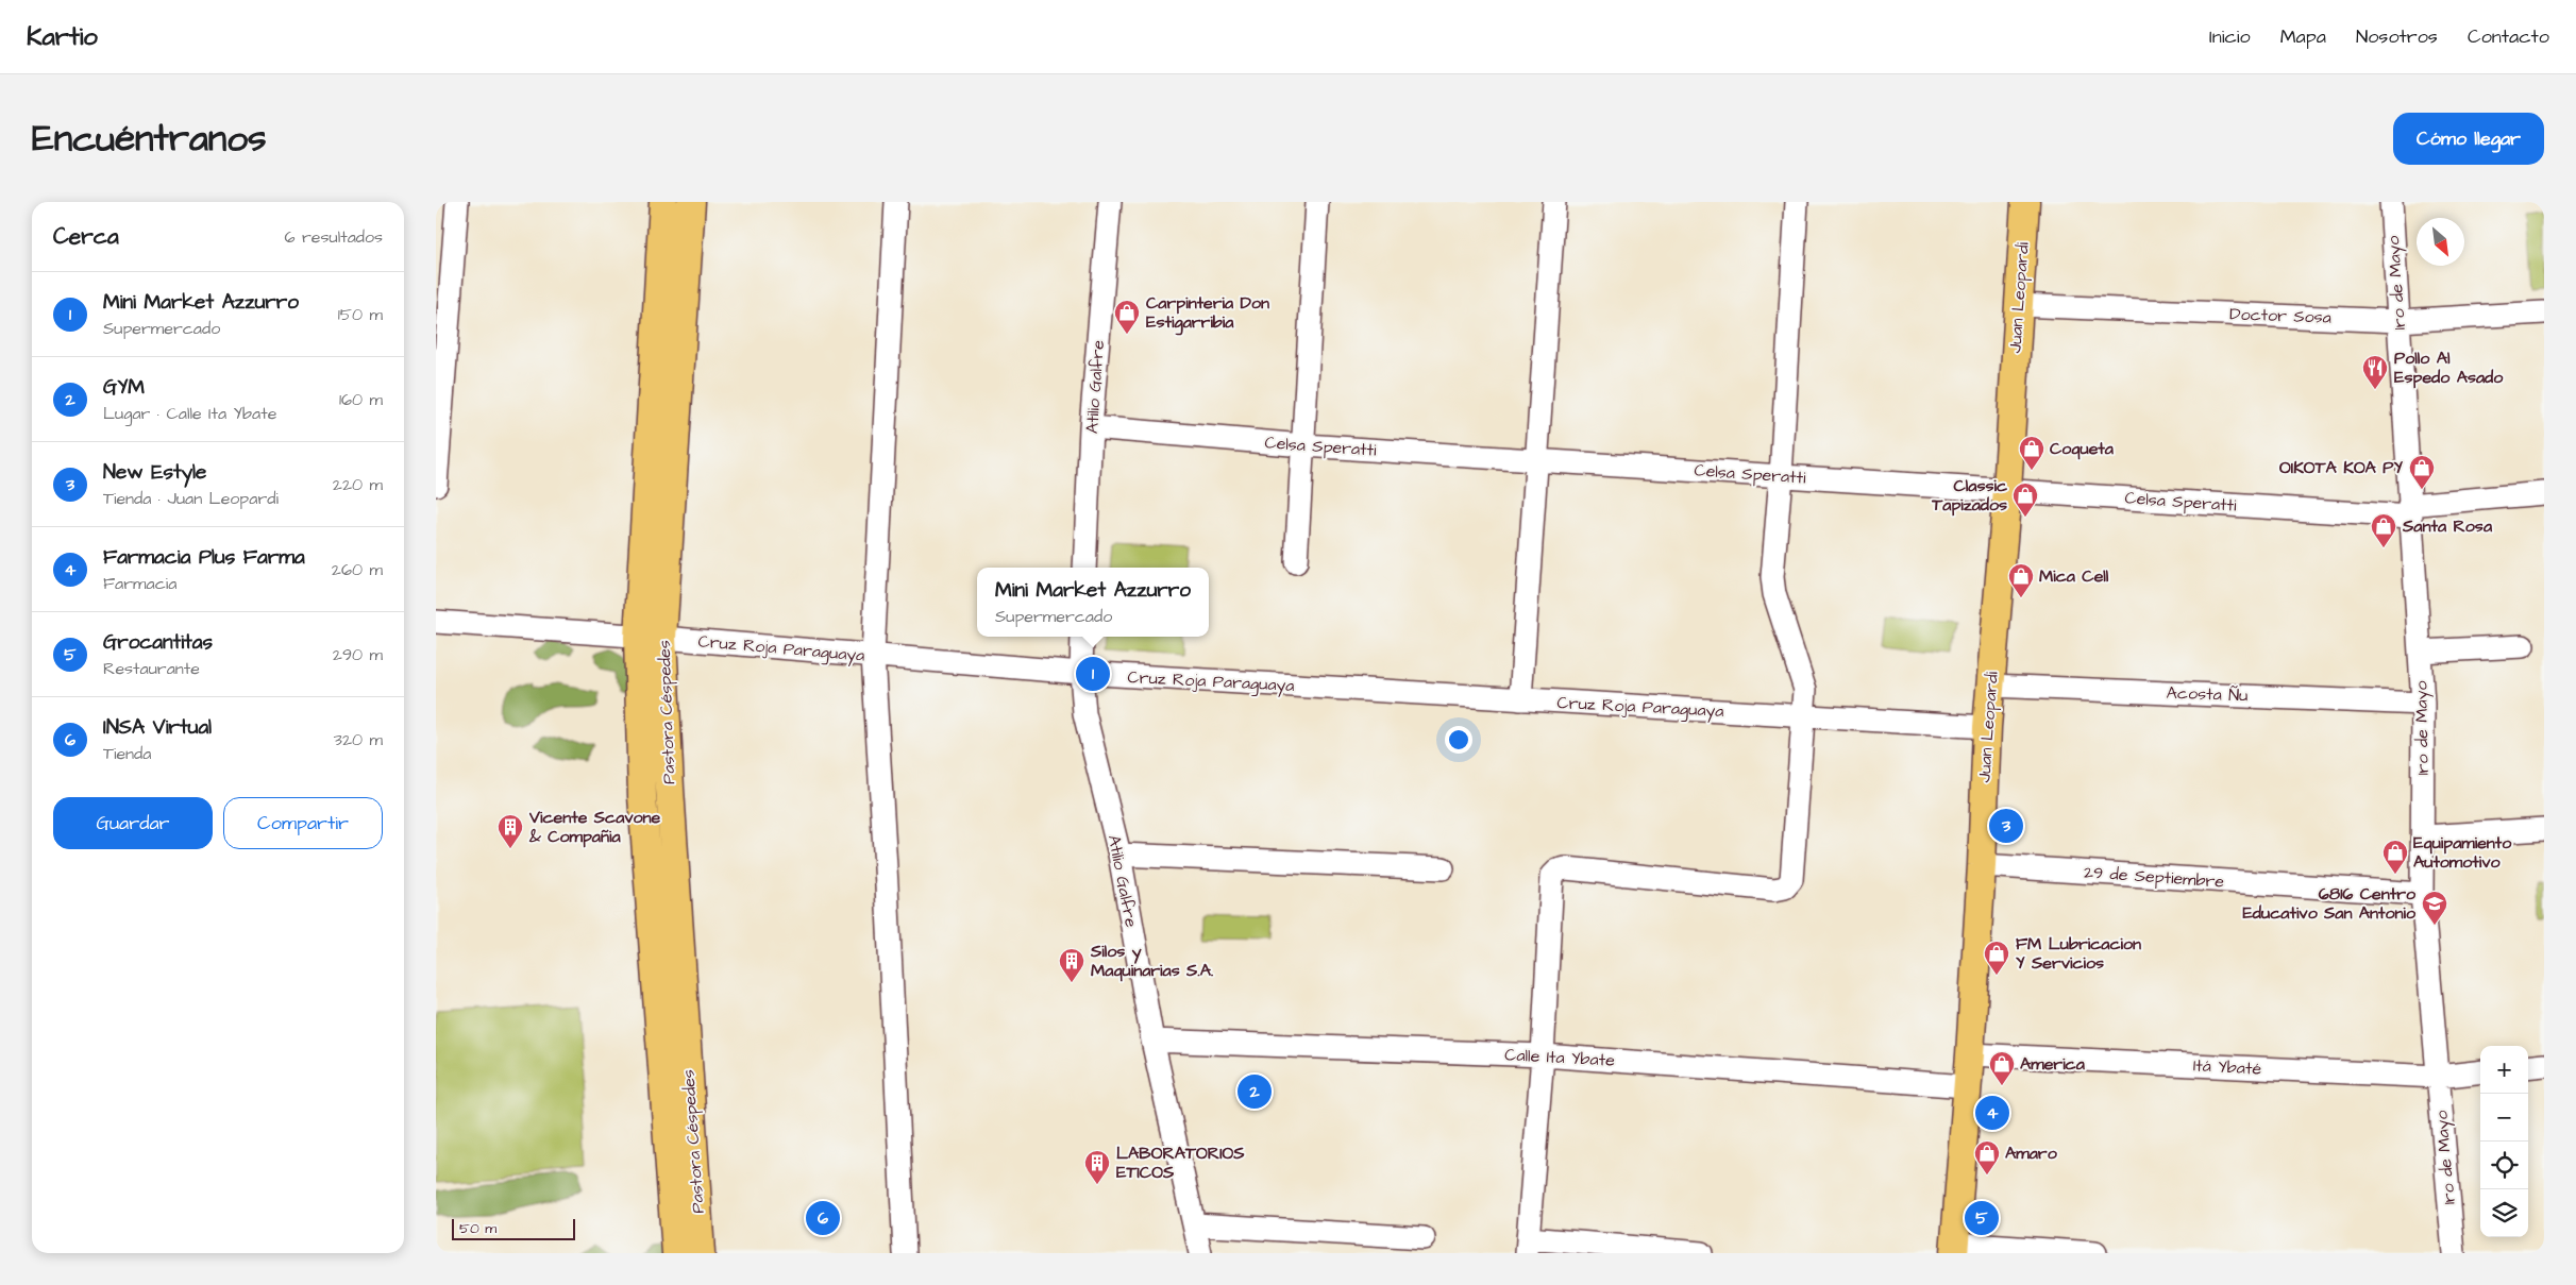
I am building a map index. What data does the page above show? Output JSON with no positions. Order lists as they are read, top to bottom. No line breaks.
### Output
{"streets":{"main road":["Juan Leopardi","Pastora Céspedes"],"street":["1ro de Mayo","Doctor Sosa","Atilio Galfre","Celsa Speratti","Cruz Roja Paraguaya","Acosta Ñu","29 de Septiembre","Calle Ita Ybate","Itá Ybaté"]},"crossings":[["1ro de Mayo","Doctor Sosa"],["1ro de Mayo","Celsa Speratti"],["1ro de Mayo","Acosta Ñu"],["1ro de Mayo","29 de Septiembre"],["1ro de Mayo","Itá Ybaté"],["Juan Leopardi","Doctor Sosa"],["Juan Leopardi","Celsa Speratti"],["Juan Leopardi","Cruz Roja Paraguaya"],["Juan Leopardi","Acosta Ñu"],["Juan Leopardi","29 de Septiembre"],["Juan Leopardi","Calle Ita Ybate"],["Juan Leopardi","Itá Ybaté"],["Atilio Galfre","Celsa Speratti"],["Atilio Galfre","Cruz Roja Paraguaya"],["Atilio Galfre","Calle Ita Ybate"],["Cruz Roja Paraguaya","Pastora Céspedes"]],"places":{"shop":["Carpinteria Don Estigarribia","Coqueta","OIKOTA KOA PY","Classic Tapizados","Santa Rosa","Mica Cell","Equipamiento Automotivo","FM Lubricacion Y Servicios","America","Amaro"],"restaurant":["Pollo Al Espedo Asado"],"building":["Vicente Scavone & Compañia","Silos y Maquinarias S.A.","LABORATORIOS ETICOS"],"school or university":["6816 Centro Educativo San Antonio"]},"scale_bar":"50 m","north":"bottom right","page":{"header":"Kartio","nav":["Inicio","Mapa","Nosotros","Contacto"],"title":"Encuéntranos","buttons":["Cómo llegar",["Guardar","Compartir"]],"heading":["Cerca","6 resultados"],"list":[{"mark":"1","name":"Mini Market Azzurro","note":"Supermercado","value":"150 m"},{"mark":"2","name":"GYM","note":"Lugar · Calle Ita Ybate","value":"160 m"},{"mark":"3","name":"New Estyle","note":"Tienda · Juan Leopardi","value":"220 m"},{"mark":"4","name":"Farmacia Plus Farma","note":"Farmacia","value":"260 m"},{"mark":"5","name":"Grocantitas","note":"Restaurante","value":"290 m"},{"mark":"6","name":"INSA Virtual","note":"Tienda","value":"320 m"}],"popup":["Mini Market Azzurro","Supermercado"],"pins":["1","3","2","4","5","6"],"map_buttons":["+","−"],"scale":"50 m"}}
